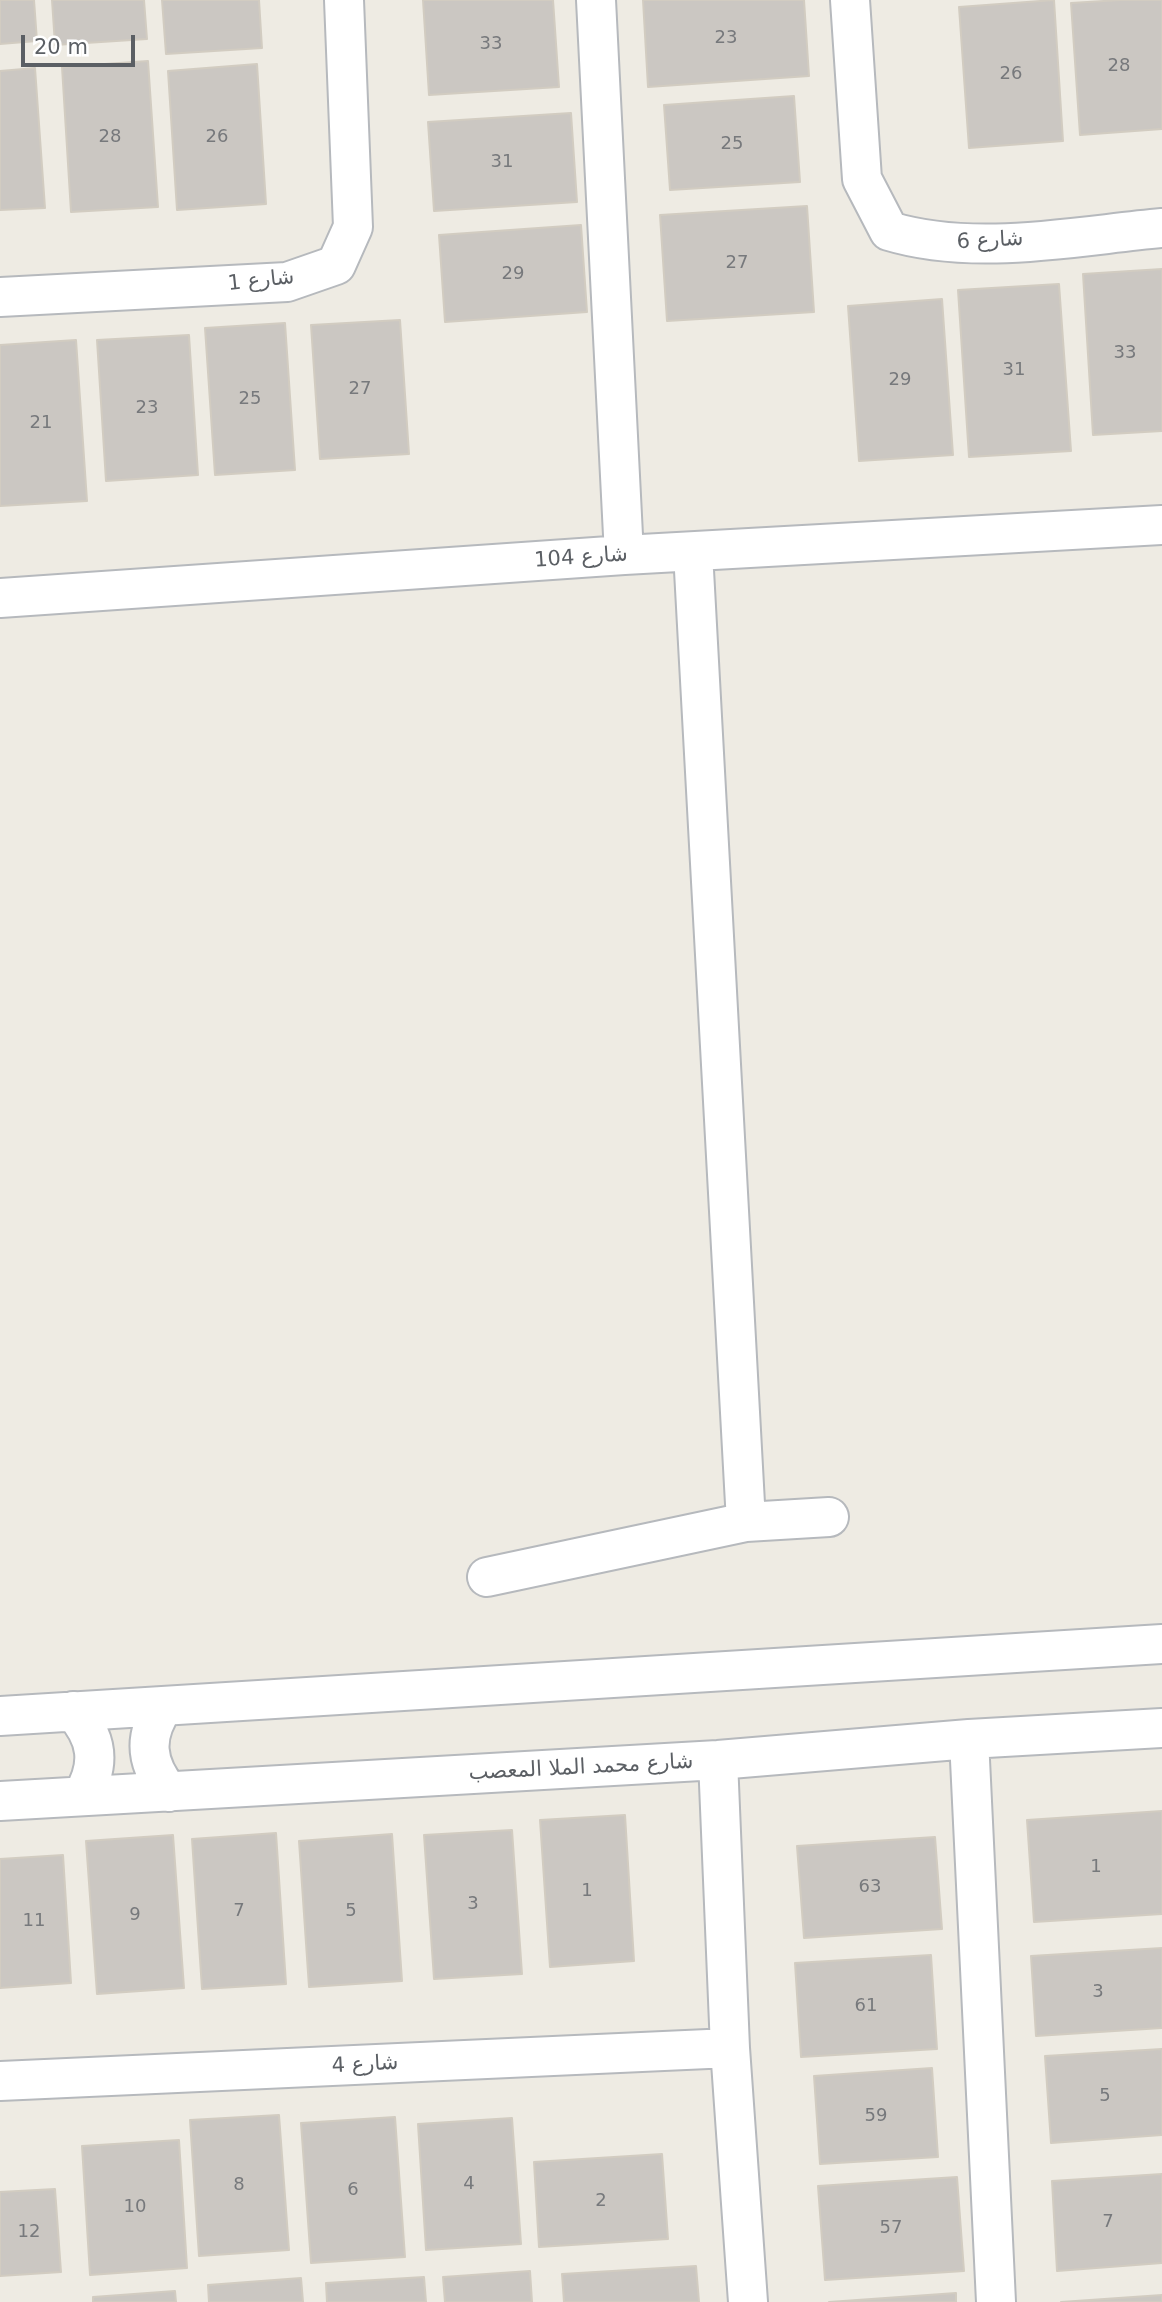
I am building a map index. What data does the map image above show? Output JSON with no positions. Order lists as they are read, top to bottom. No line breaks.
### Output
{"streets":{"street":["شارع 6","شارع 1","شارع 104","شارع محمد الملا المعصب","شارع 4"]},"house_numbers":["23","33","28","26","28","26","25","31","27","29","33","31","29","27","25","23","21","1","63","1","3","7","5","9","11","3","61","5","59","4","8","6","2","10","7","57","12"],"scale_bar":"20 m"}
